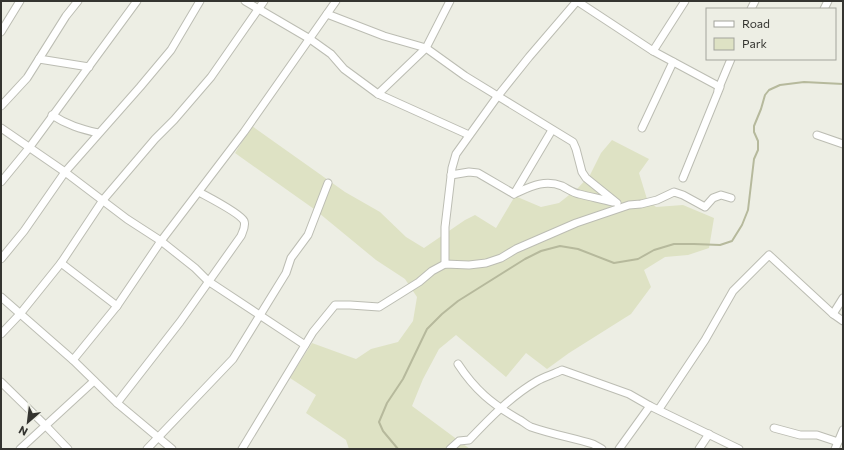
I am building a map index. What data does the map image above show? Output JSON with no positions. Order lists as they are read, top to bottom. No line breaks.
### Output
{"legend":["Road","Park"],"north":"bottom left"}
